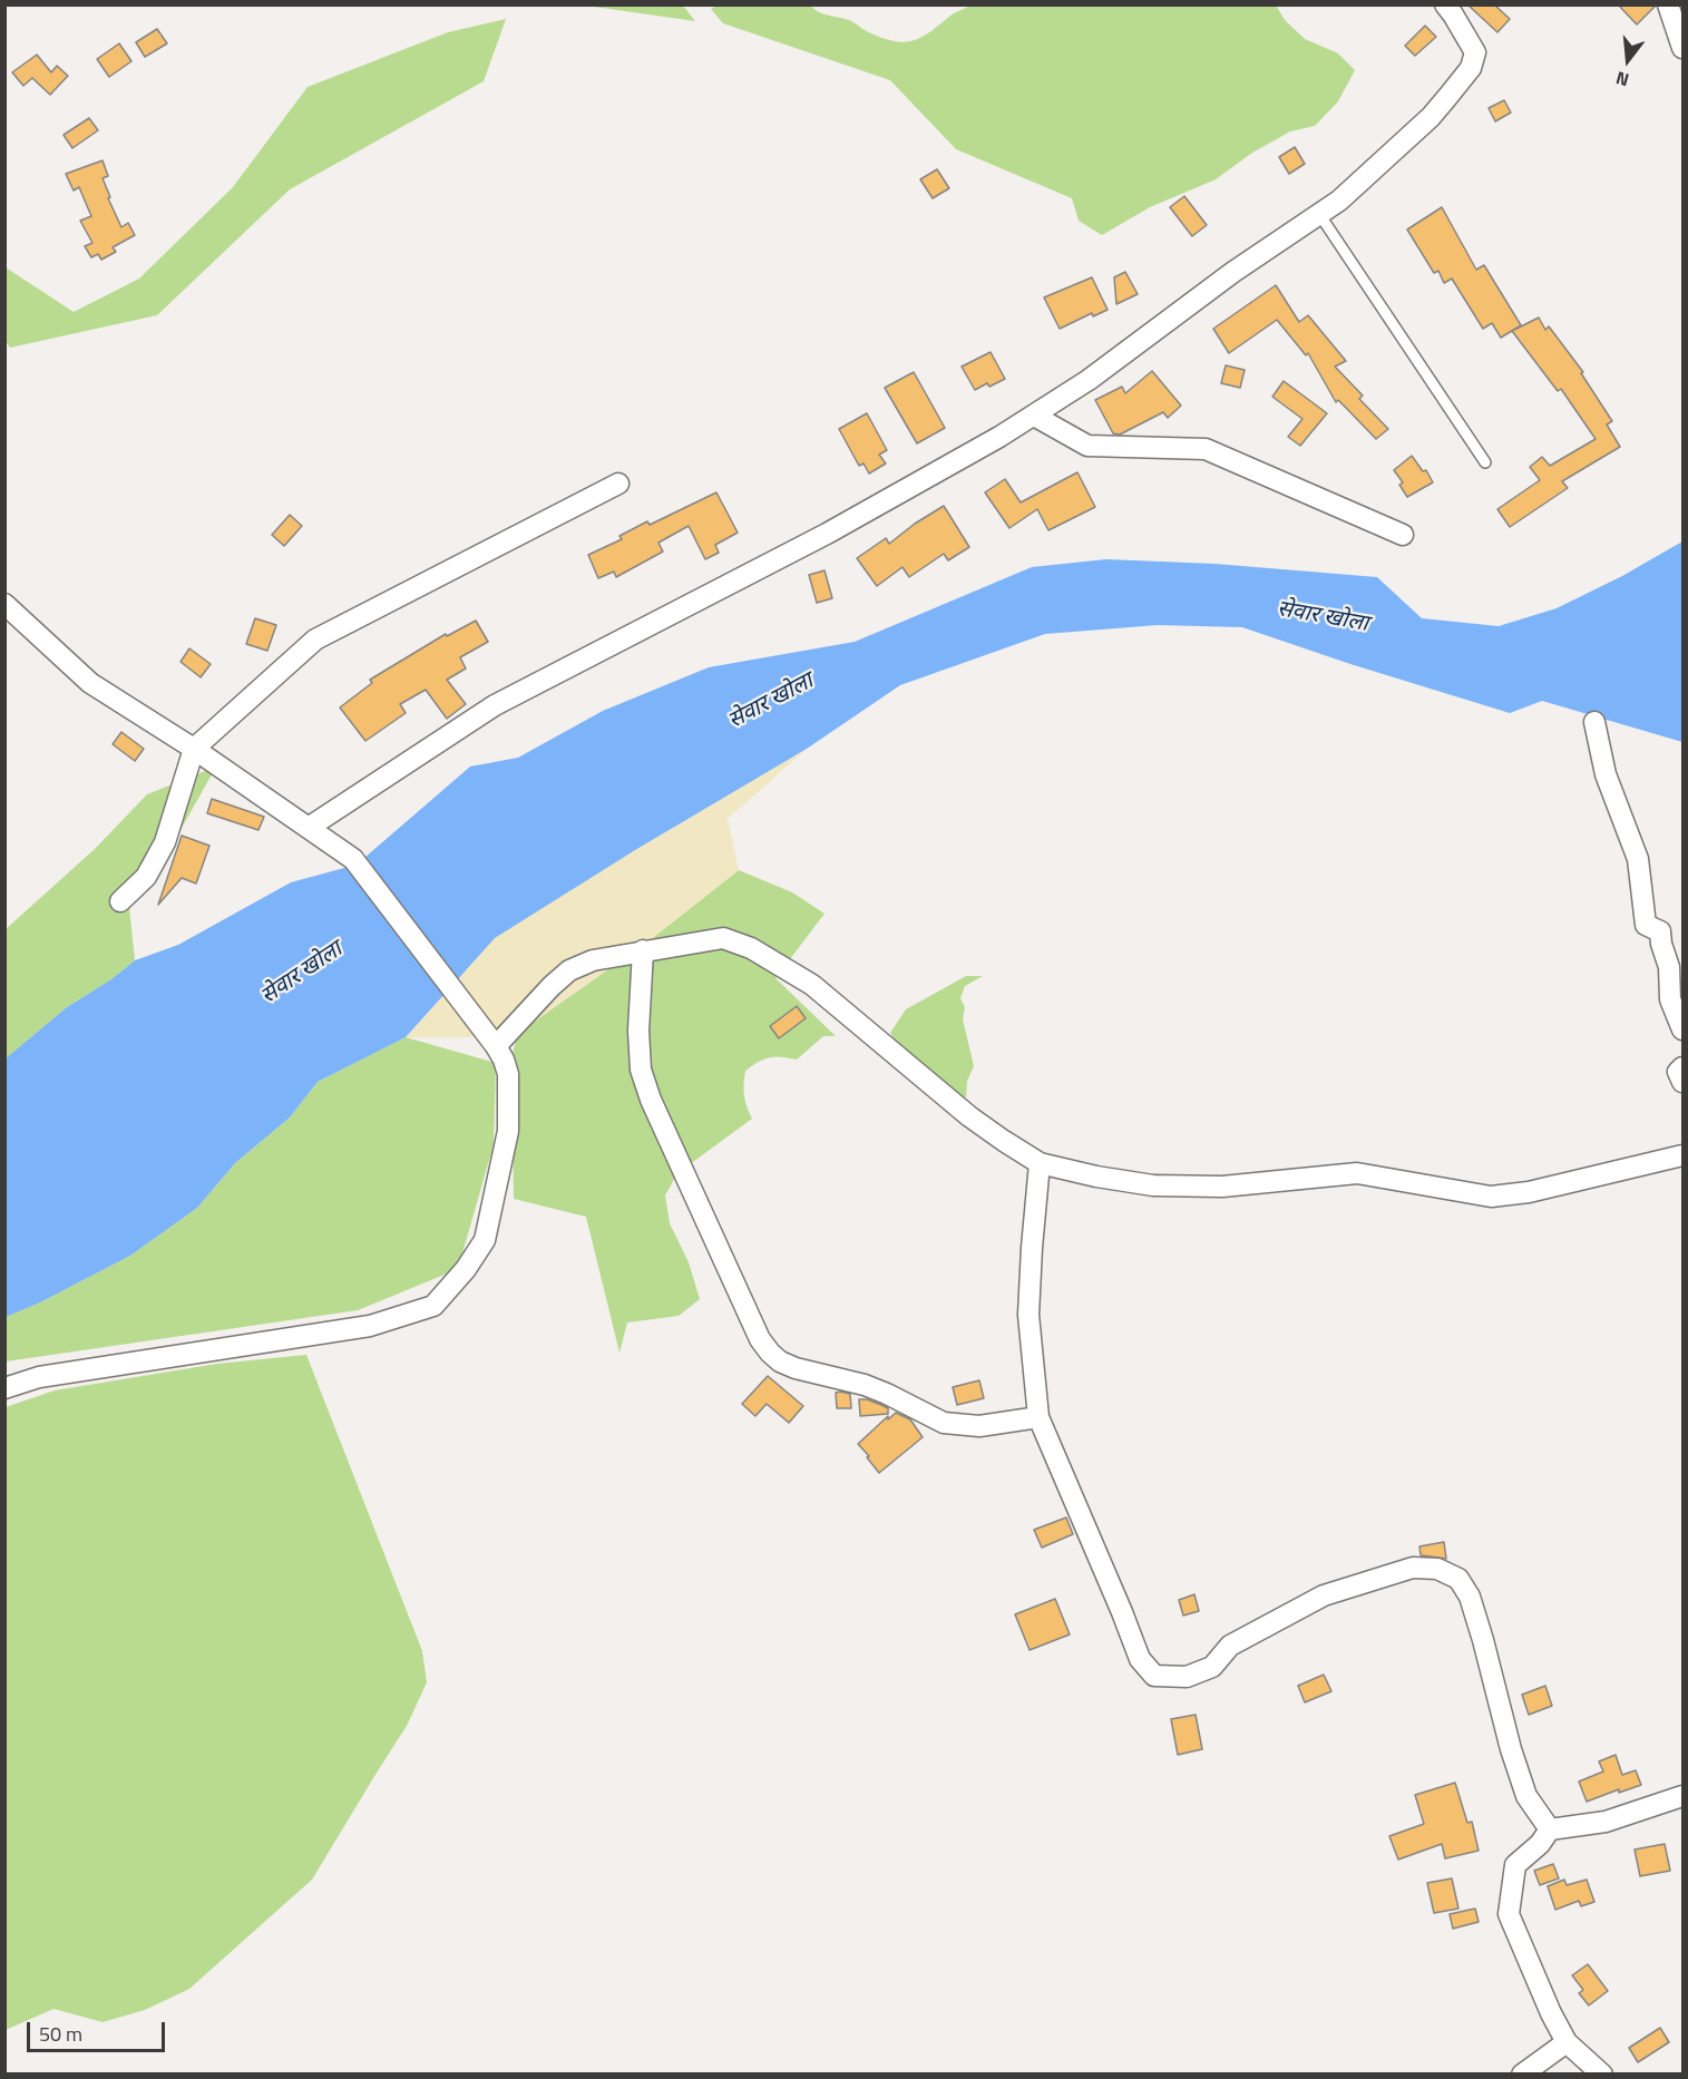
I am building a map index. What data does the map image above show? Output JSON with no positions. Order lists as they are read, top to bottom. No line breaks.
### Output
{"water":["सेवार खोला"],"scale_bar":"50 m","north":"bottom"}
